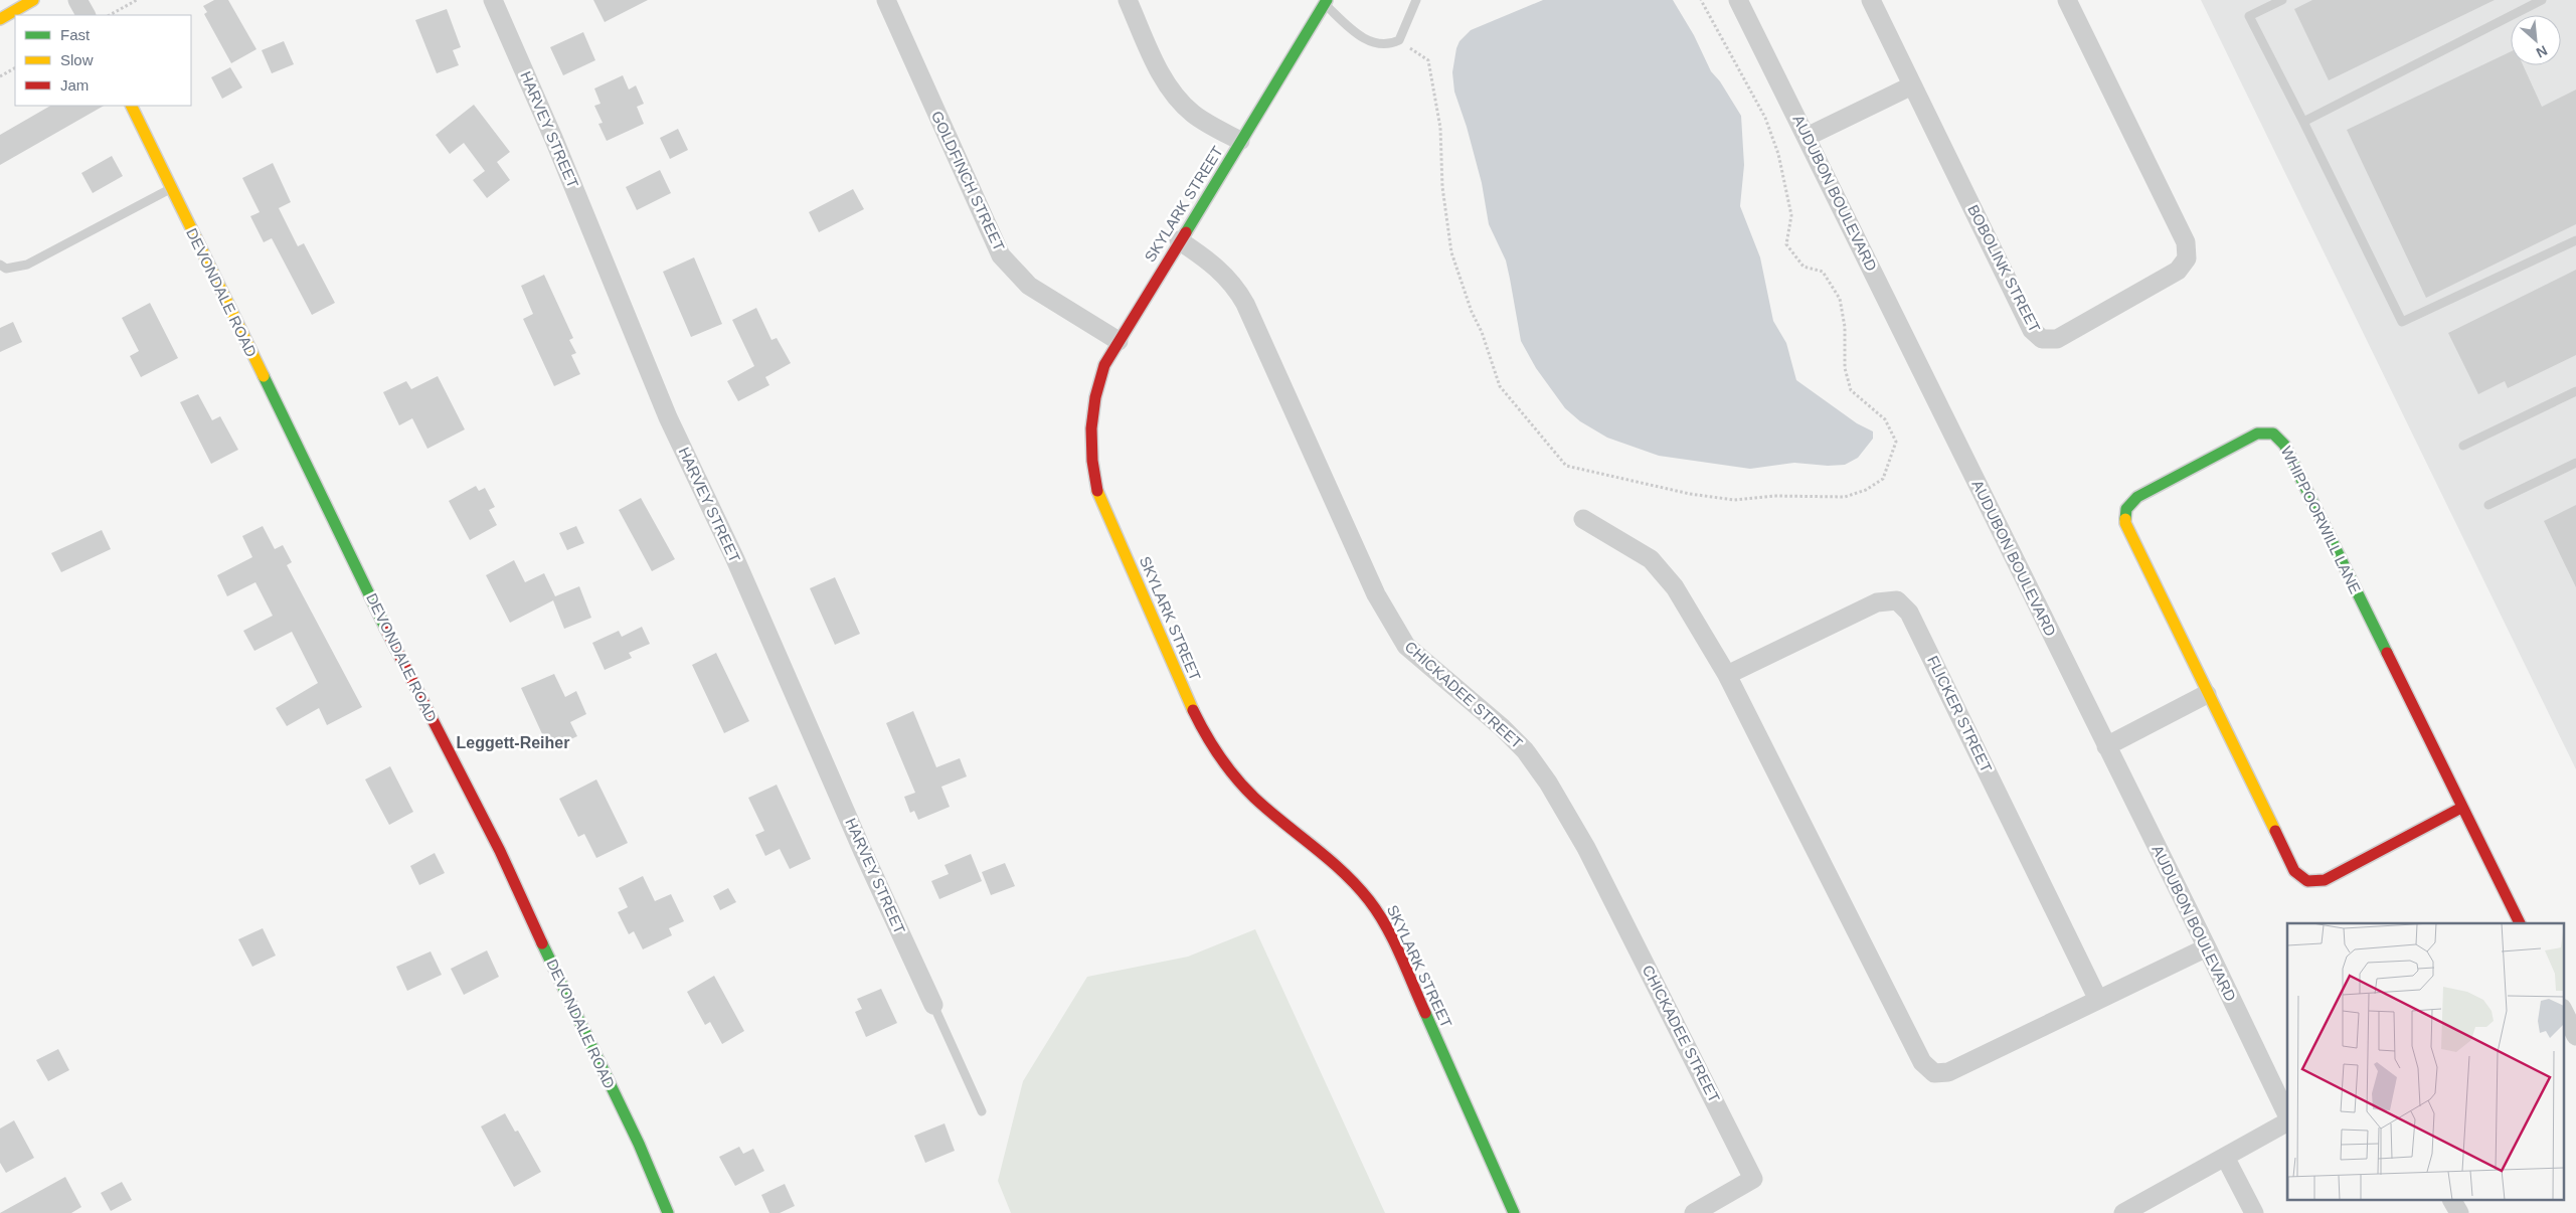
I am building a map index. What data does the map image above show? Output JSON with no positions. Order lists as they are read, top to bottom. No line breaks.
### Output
{"streets":{"street":["HARVEY STREET","GOLDFINCH STREET","AUDUBON BOULEVARD","SKYLARK STREET","BOBOLINK STREET","DEVONDALE ROAD","WHIPPOORWILL LANE","CHICKADEE STREET","FLICKER STREET"]},"crossings":[["GOLDFINCH STREET","SKYLARK STREET"],["SKYLARK STREET","CHICKADEE STREET"]],"districts":["Leggett-Reiher"],"legend":["Fast","Slow","Jam"],"north":"bottom right"}
